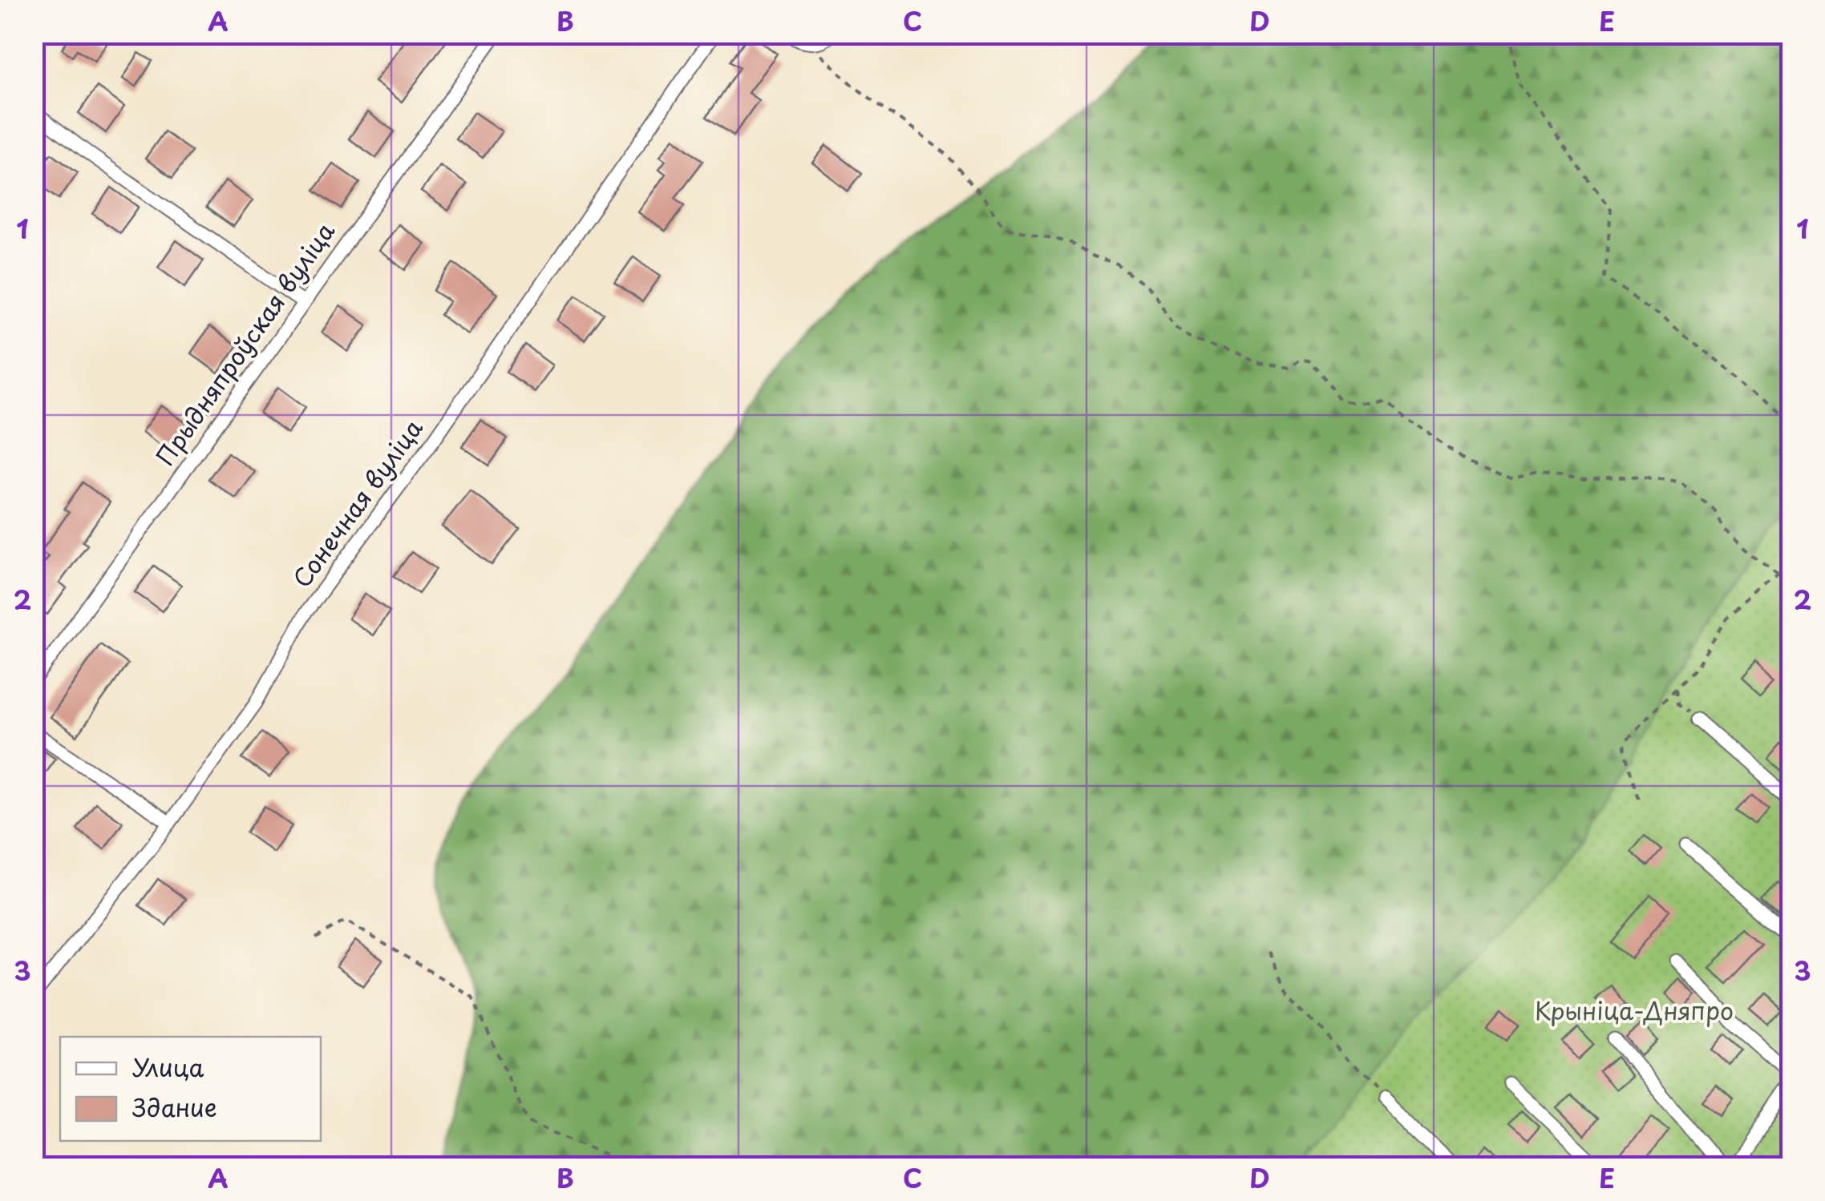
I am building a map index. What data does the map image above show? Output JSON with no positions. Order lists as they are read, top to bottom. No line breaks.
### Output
{"streets":{"street":["Прыдняпроўская вуліца","Сонечная вуліца"]},"parks":["Крыніца-Дняпро"],"legend":["Улица","Здание"],"grid":{"columns":["A","B","C","D","E"],"rows":["1","2","3"]}}
